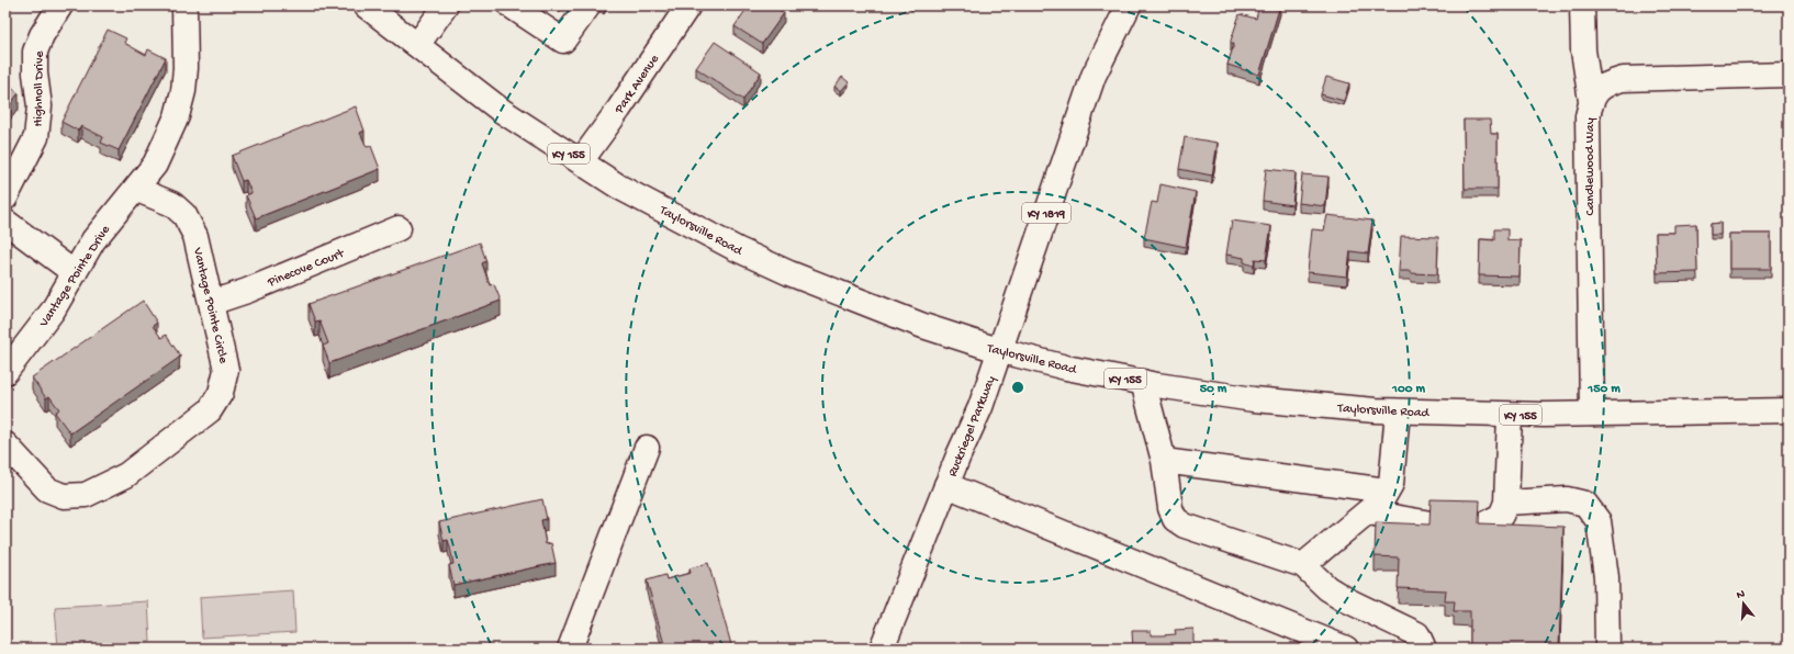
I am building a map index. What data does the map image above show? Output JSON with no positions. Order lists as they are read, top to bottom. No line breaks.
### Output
{"streets":{"main road":["Park Avenue","Highnoll Drive","KY 155","Candlewood Way","KY 1819","Taylorsville Road","Pinecove Court","Vantage Pointe Drive","Vantage Pointe Circle","Ruckriegel Parkway"]},"crossings":[["Park Avenue","Taylorsville Road"],["Candlewood Way","Taylorsville Road"],["Taylorsville Road","Ruckriegel Parkway"],["Pinecove Court","Vantage Pointe Circle"],["Vantage Pointe Drive","Vantage Pointe Circle"]],"north":"top","rings":["50 m","100 m","150 m"]}
